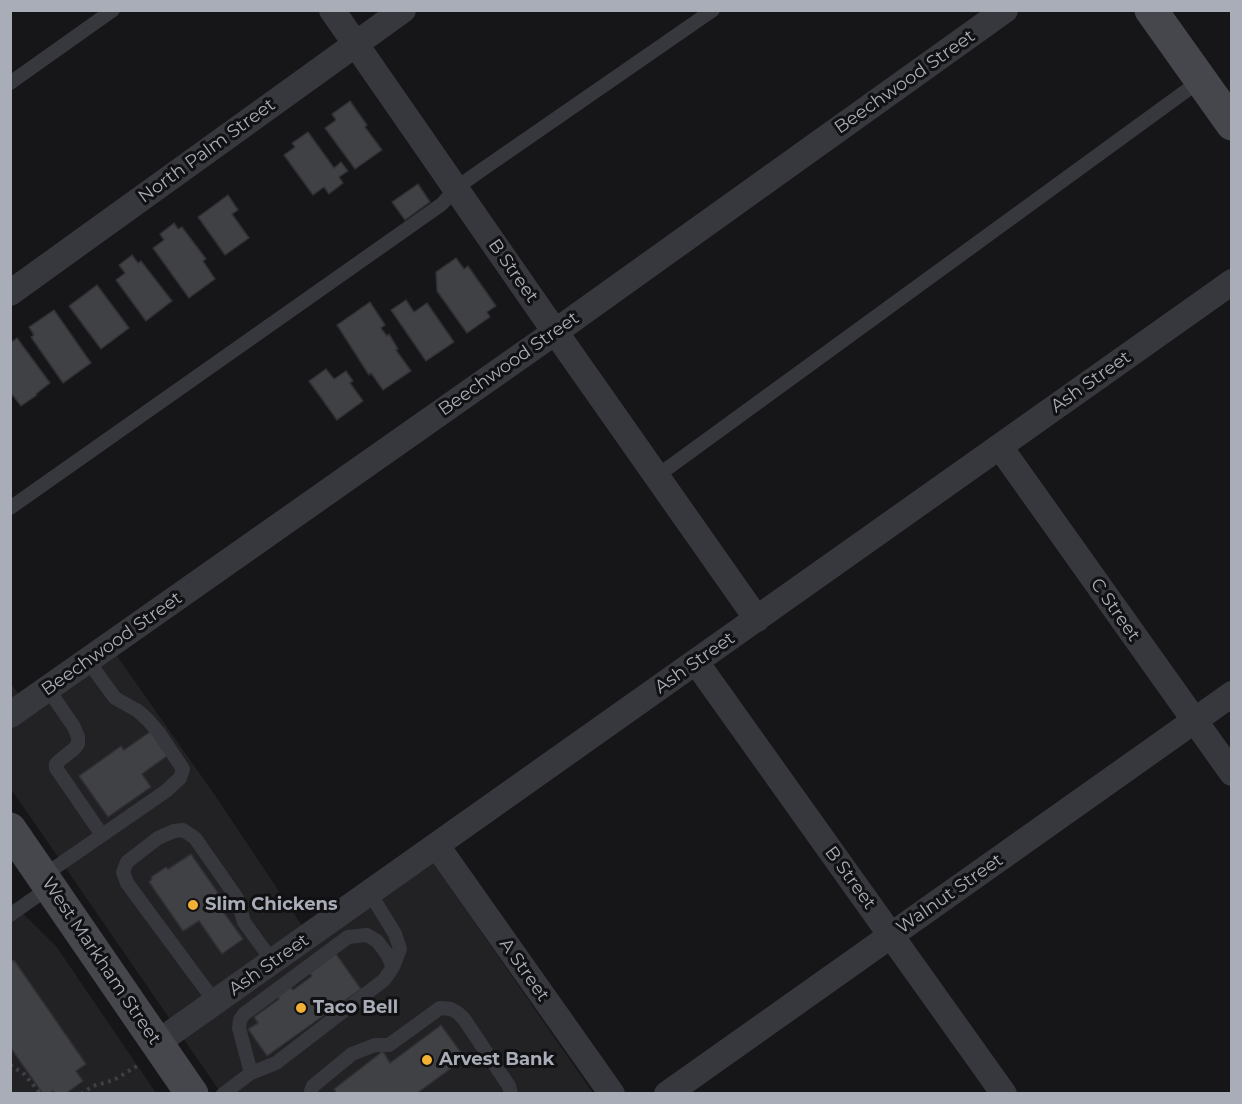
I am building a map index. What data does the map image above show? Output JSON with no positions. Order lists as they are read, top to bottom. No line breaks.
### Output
{"streets":{"main road":["West Markham Street"],"street":["Beechwood Street","North Palm Street","B Street","Ash Street","C Street","Walnut Street","A Street"]},"crossings":[["Beechwood Street","B Street"],["North Palm Street","B Street"],["B Street","Ash Street"],["B Street","Walnut Street"],["Ash Street","C Street"],["Ash Street","West Markham Street"],["Ash Street","A Street"],["C Street","Walnut Street"]],"places":["Slim Chickens","Taco Bell","Arvest Bank"]}
